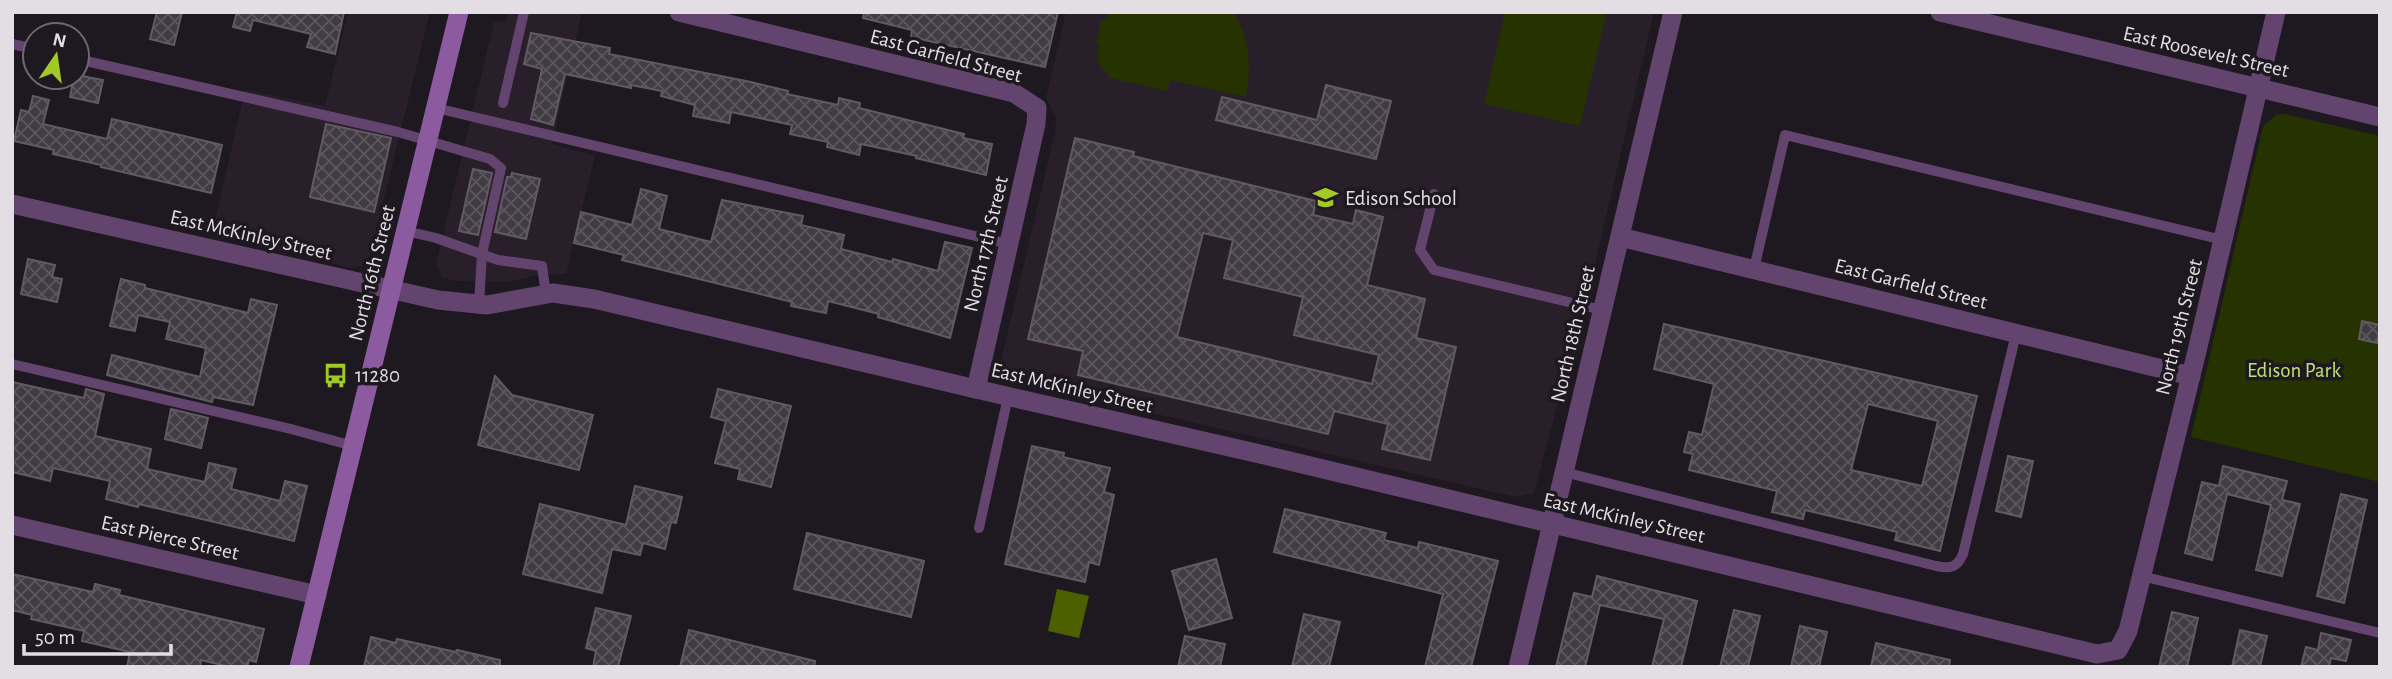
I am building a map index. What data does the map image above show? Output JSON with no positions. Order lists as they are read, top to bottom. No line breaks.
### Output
{"streets":{"main road":["North 16th Street"],"street":["East Roosevelt Street","East Garfield Street","East McKinley Street","North 17th Street","North 19th Street","North 18th Street","East Pierce Street"]},"crossings":[["East Roosevelt Street","North 19th Street"],["East Garfield Street","North 17th Street"],["East Garfield Street","North 19th Street"],["East Garfield Street","North 18th Street"],["East McKinley Street","North 17th Street"],["East McKinley Street","North 16th Street"],["East McKinley Street","North 19th Street"],["East McKinley Street","North 18th Street"],["North 16th Street","East Pierce Street"]],"parks":["Edison Park"],"places":{"school or university":["Edison School"],"bus stop":["11280"]},"scale_bar":"50 m","north":"top"}
